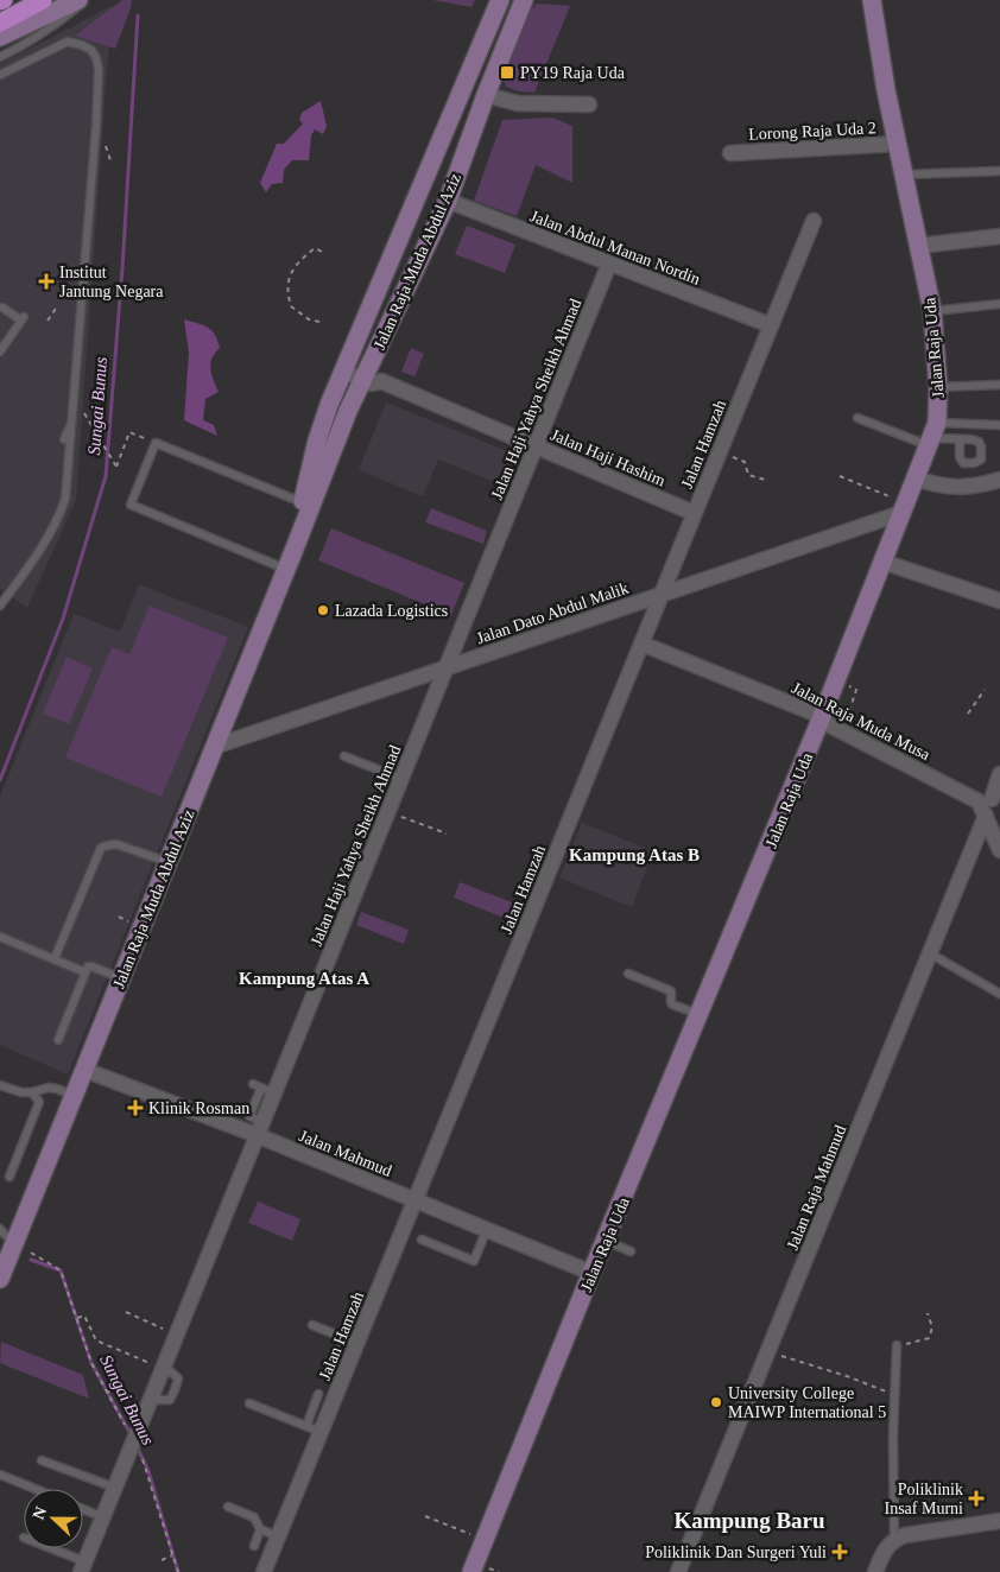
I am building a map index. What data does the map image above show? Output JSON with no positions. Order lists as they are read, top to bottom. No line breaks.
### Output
{"streets":{"main road":["Jalan Raja Muda Abdul Aziz","Jalan Raja Uda"],"street":["Lorong Raja Uda 2","Jalan Abdul Manan Nordin","Jalan Haji Yahya Sheikh Ahmad","Jalan Hamzah","Jalan Haji Hashim","Jalan Dato Abdul Malik","Jalan Raja Muda Musa","Jalan Mahmud","Jalan Raja Mahmud"]},"crossings":[["Lorong Raja Uda 2","Jalan Raja Uda"],["Jalan Abdul Manan Nordin","Jalan Raja Muda Abdul Aziz"],["Jalan Abdul Manan Nordin","Jalan Haji Yahya Sheikh Ahmad"],["Jalan Abdul Manan Nordin","Jalan Hamzah"],["Jalan Raja Muda Abdul Aziz","Jalan Haji Hashim"],["Jalan Raja Muda Abdul Aziz","Jalan Dato Abdul Malik"],["Jalan Raja Muda Abdul Aziz","Jalan Mahmud"],["Jalan Raja Uda","Jalan Dato Abdul Malik"],["Jalan Raja Uda","Jalan Raja Muda Musa"],["Jalan Raja Uda","Jalan Mahmud"],["Jalan Haji Yahya Sheikh Ahmad","Jalan Haji Hashim"],["Jalan Haji Yahya Sheikh Ahmad","Jalan Dato Abdul Malik"],["Jalan Haji Yahya Sheikh Ahmad","Jalan Mahmud"],["Jalan Hamzah","Jalan Haji Hashim"],["Jalan Hamzah","Jalan Dato Abdul Malik"],["Jalan Hamzah","Jalan Raja Muda Musa"],["Jalan Hamzah","Jalan Mahmud"]],"districts":["Kampung Atas B","Kampung Atas A","Kampung Baru"],"water":["Sungai Bunus"],"places":{"transit":["PY19 Raja Uda"],"health":["Institut Jantung Negara","Klinik Rosman","Poliklinik Insaf Murni","Poliklinik Dan Surgeri Yuli"],"other":["Lazada Logistics","University College MAIWP International 5"]},"north":"left"}
